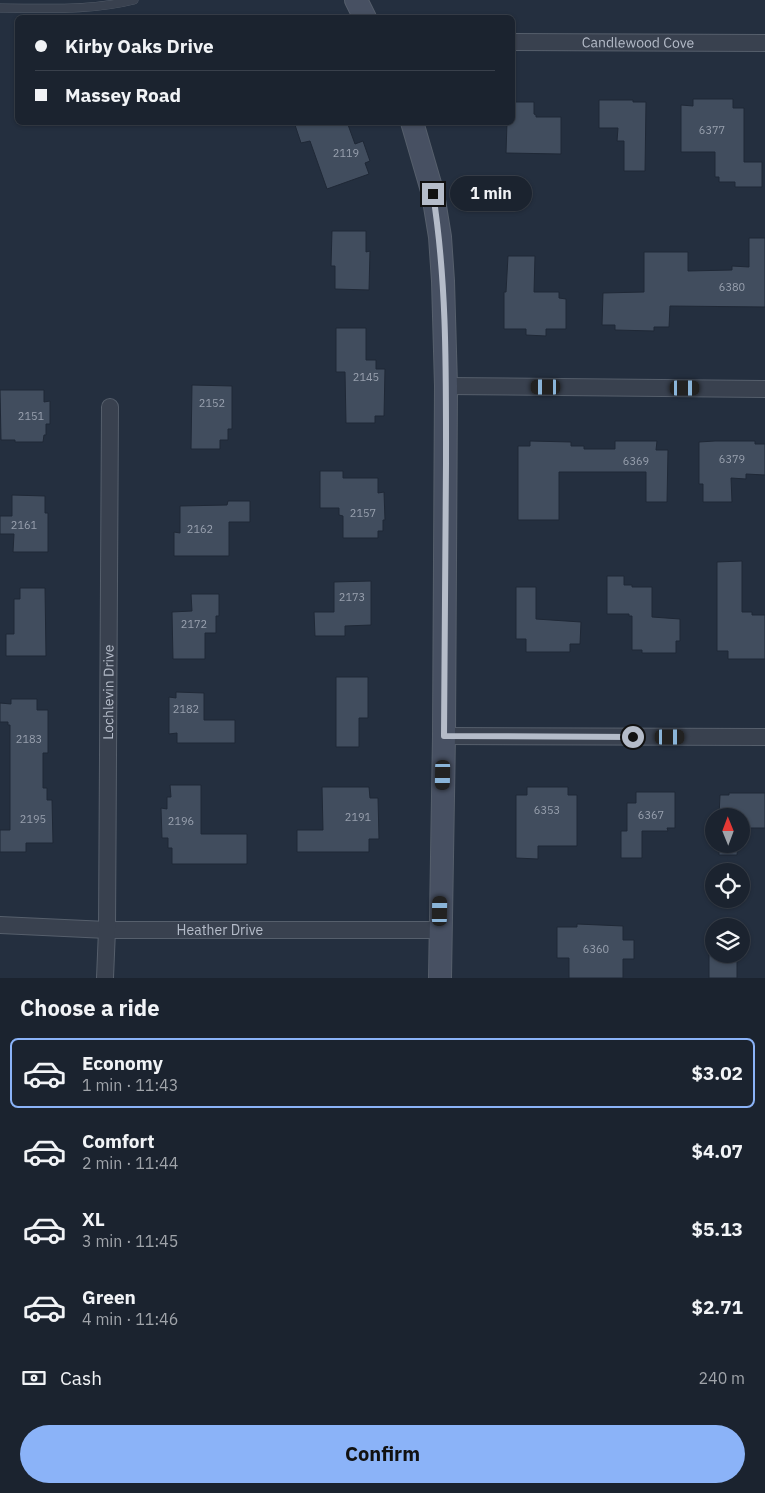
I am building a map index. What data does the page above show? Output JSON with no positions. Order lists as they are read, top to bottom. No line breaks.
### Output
{"streets":{"street":["Candlewood Cove","Lochlevin Drive","Heather Drive"]},"crossings":[["Lochlevin Drive","Heather Drive"]],"house_numbers":["6377","2119","6380","2145","2152","2151","6379","6369","2157","2161","2162","2173","2172","2182","2183","6353","6367","2191","2195","2196","6360"],"north":"top","page":{"banner":["Kirby Oaks Drive","Massey Road"],"bubble":"1 min","heading":"Choose a ride","list":[{"name":"Economy","note":"1 min · 11:43","value":"$3.02"},{"name":"Comfort","note":"2 min · 11:44","value":"$4.07"},{"name":"XL","note":"3 min · 11:45","value":"$5.13"},{"name":"Green","note":"4 min · 11:46","value":"$2.71"}],"pay":["Cash","240 m"],"buttons":"Confirm"}}
